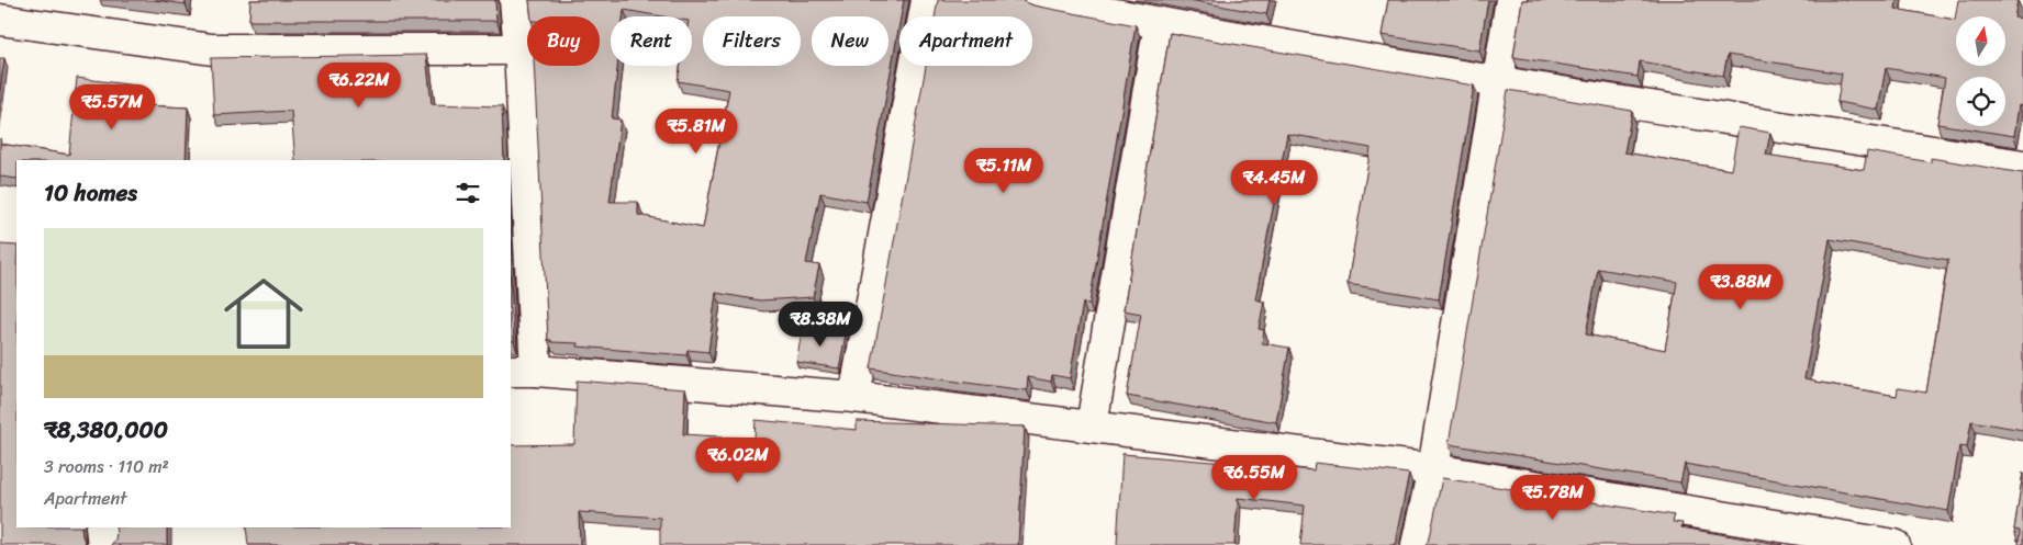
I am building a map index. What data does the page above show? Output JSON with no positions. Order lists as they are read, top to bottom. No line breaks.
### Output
{"north":"top","page":{"chip":["Buy","Rent","Filters","New","Apartment"],"price":["₹6.22M","₹5.57M","₹5.81M","₹5.11M","₹4.45M","₹3.88M","₹8.38M","₹6.02M","₹6.55M","₹5.78M"],"heading":"10 homes","list":[{"name":"₹8,380,000","note":"3 rooms · 110 m² · Apartment"}]}}
